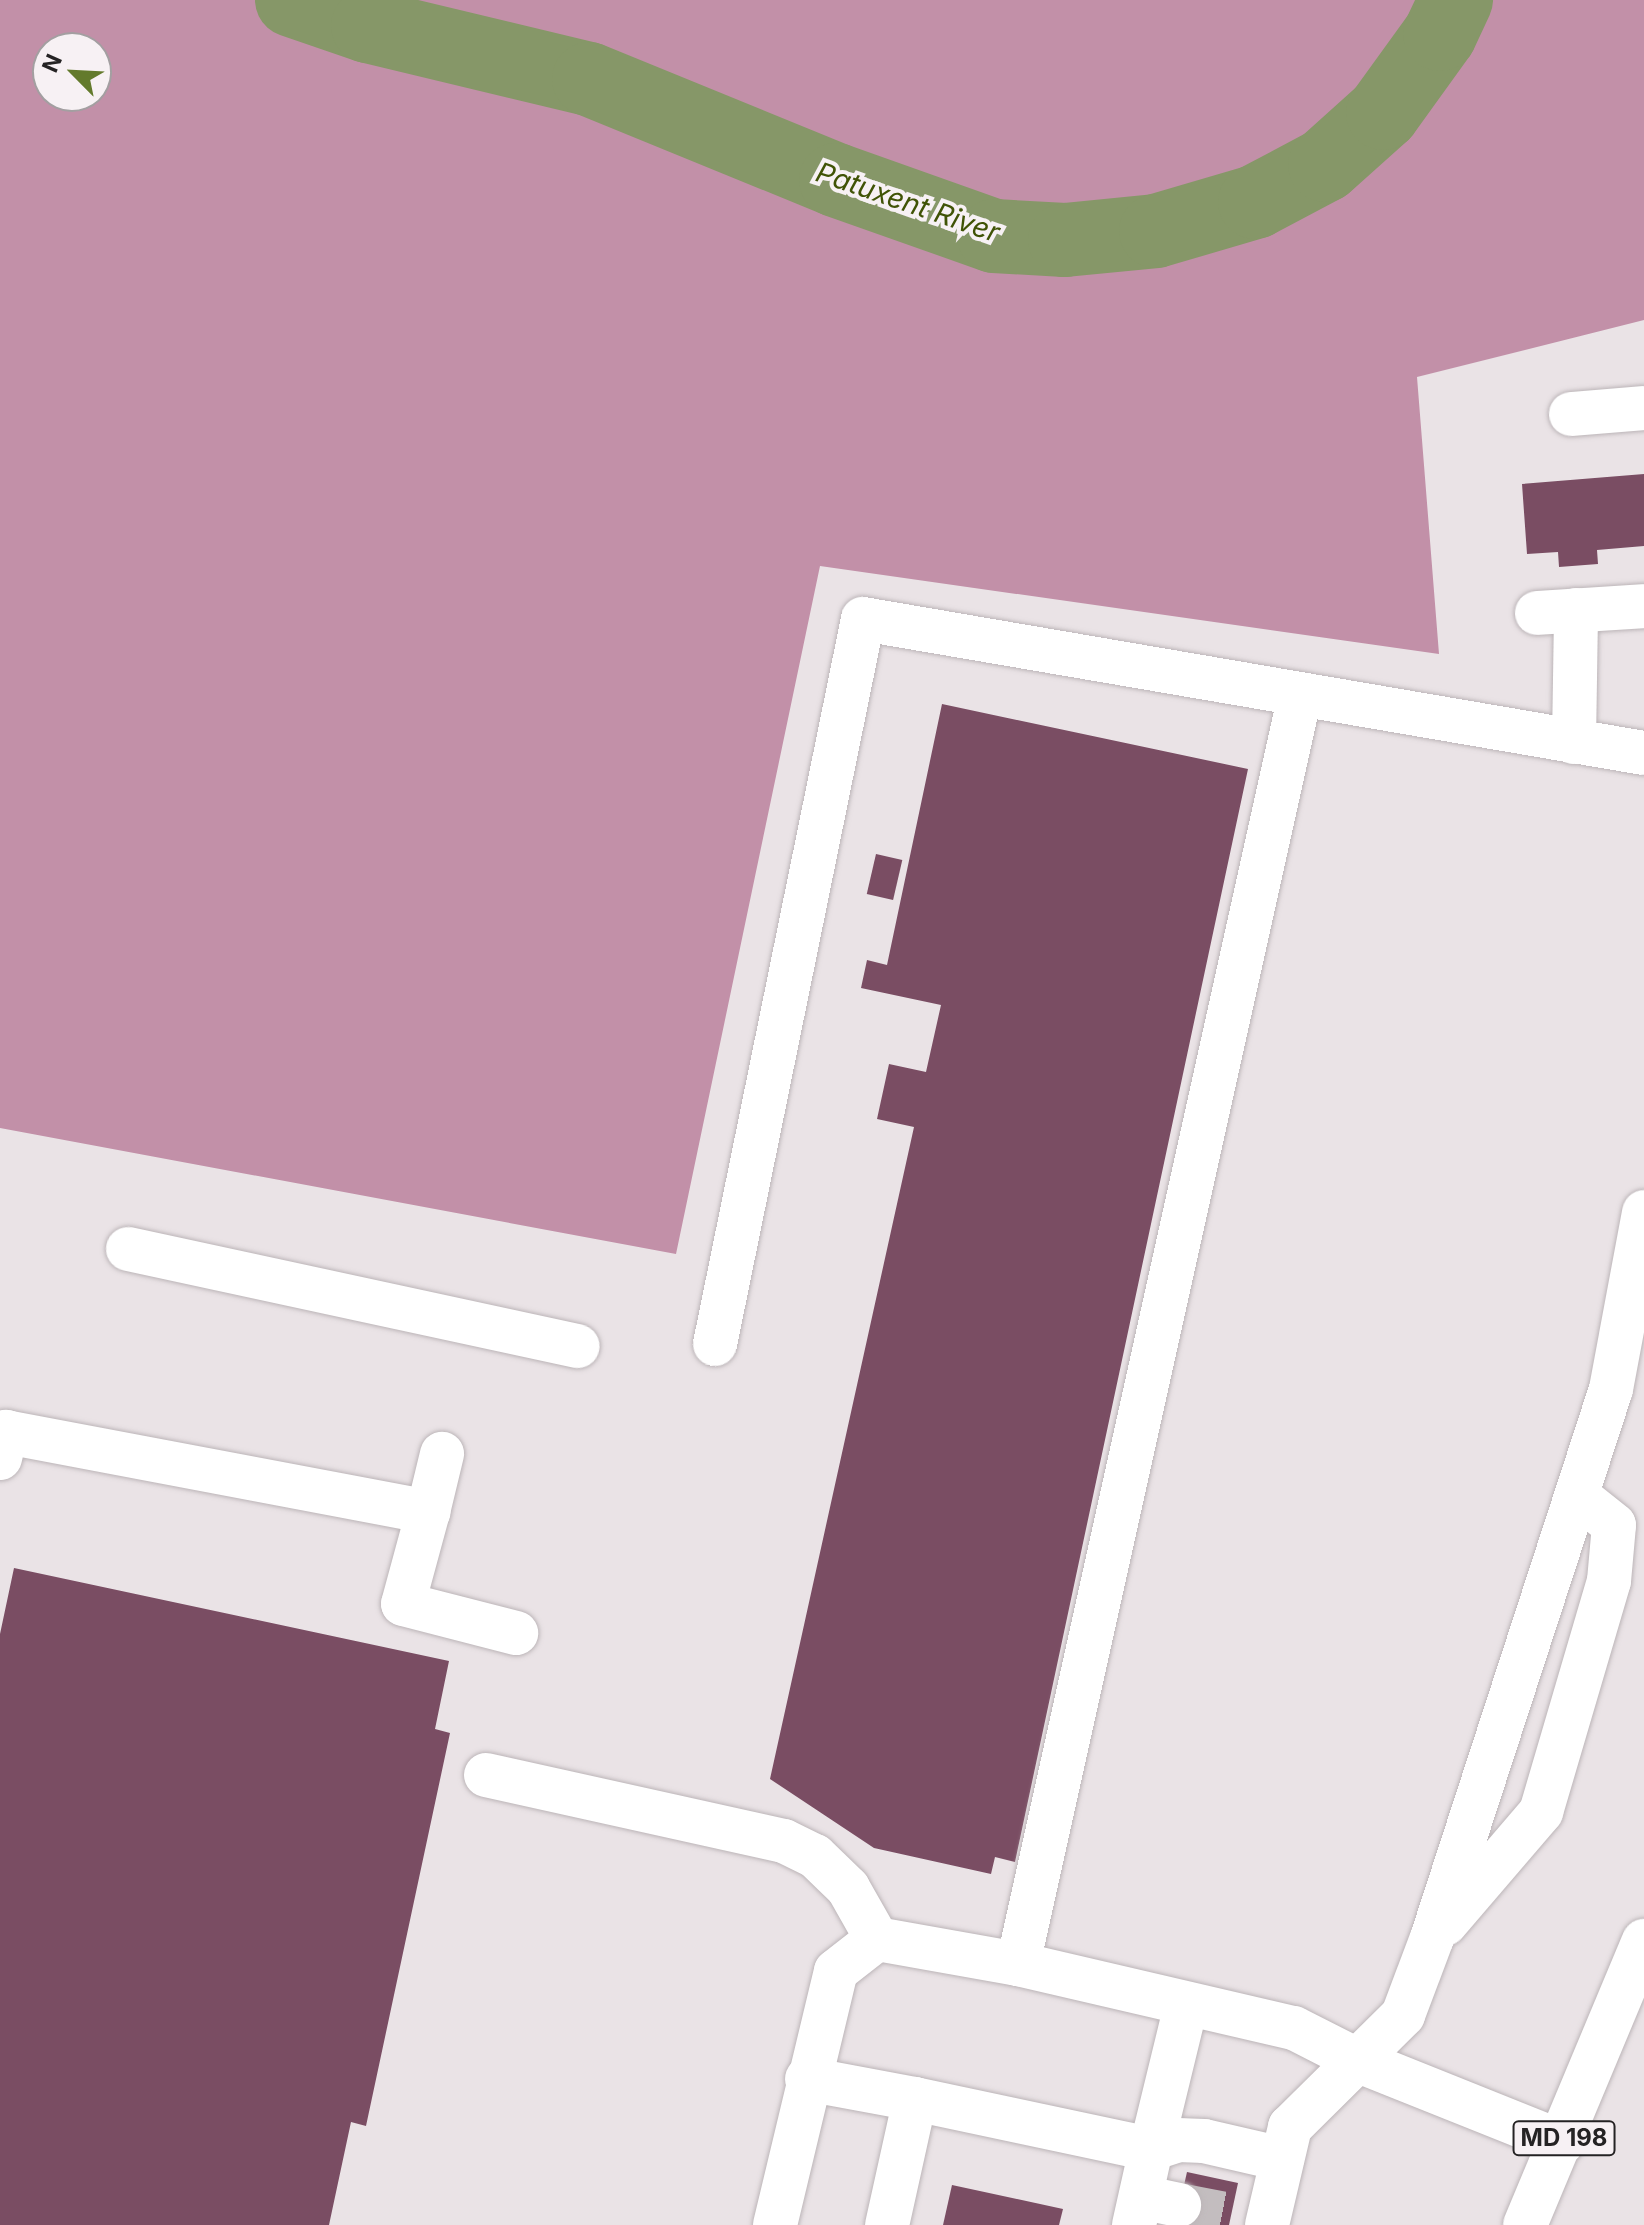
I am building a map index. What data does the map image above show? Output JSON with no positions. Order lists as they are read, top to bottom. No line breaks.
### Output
{"streets":{"main road":["MD 198"]},"water":["Patuxent River"],"north":"top left"}
